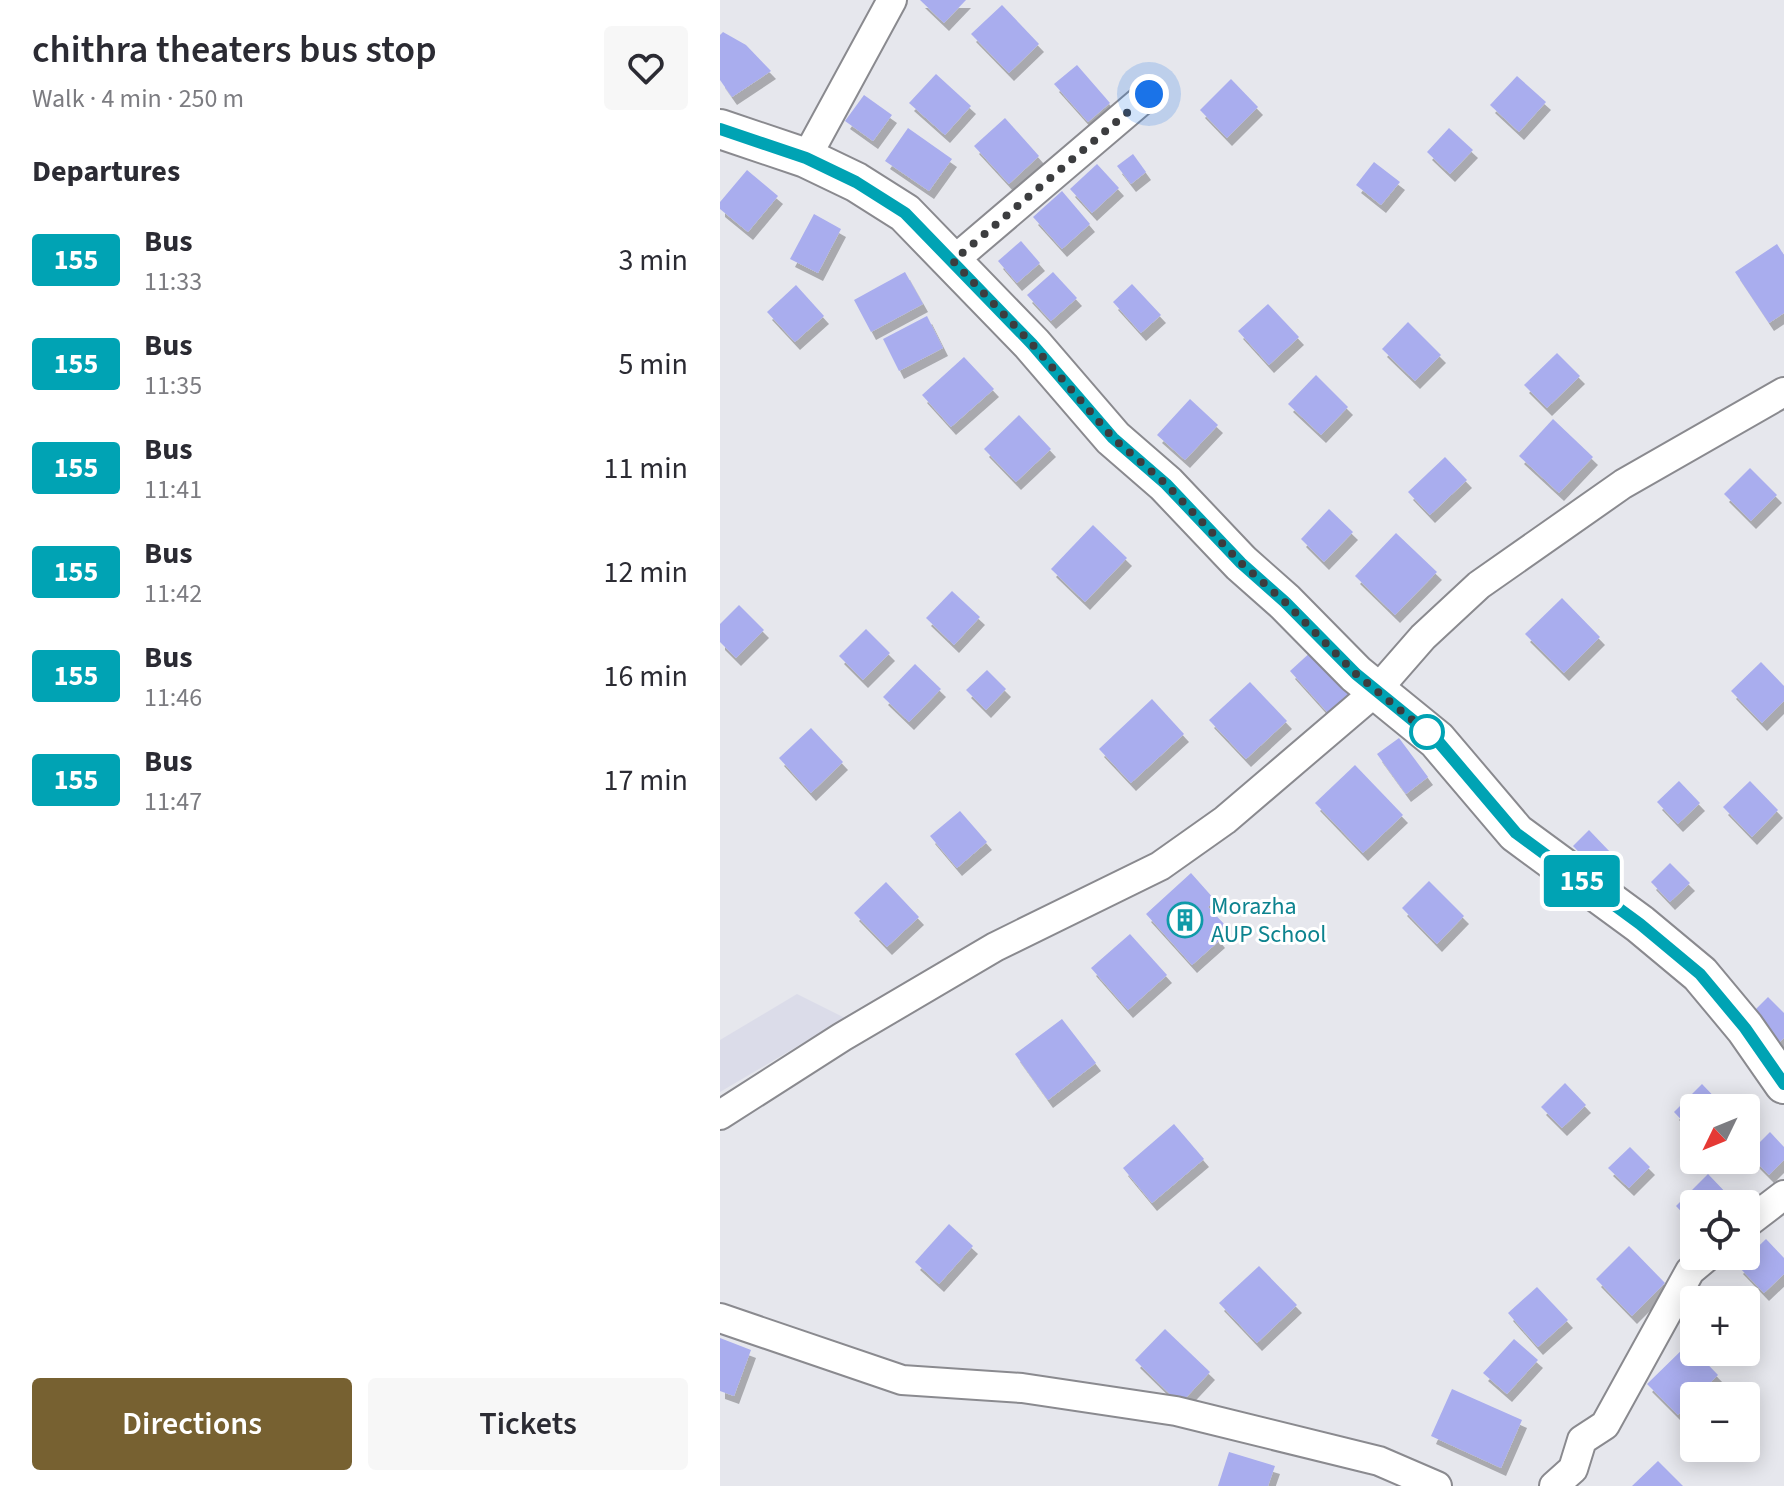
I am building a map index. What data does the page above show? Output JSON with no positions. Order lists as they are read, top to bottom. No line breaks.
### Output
{"places":{"building":["Morazha AUP School"]},"lines":["bus line 155"],"north":"bottom left","page":{"heading":[["chithra theaters bus stop","Walk · 4 min · 250 m"],"Departures"],"on_map":"155","list":[{"mark":"155","name":"Bus","note":"11:33","value":"3 min"},{"mark":"155","name":"Bus","note":"11:35","value":"5 min"},{"mark":"155","name":"Bus","note":"11:41","value":"11 min"},{"mark":"155","name":"Bus","note":"11:42","value":"12 min"},{"mark":"155","name":"Bus","note":"11:46","value":"16 min"},{"mark":"155","name":"Bus","note":"11:47","value":"17 min"}],"map_buttons":["+","−"],"buttons":["Directions","Tickets"]}}
